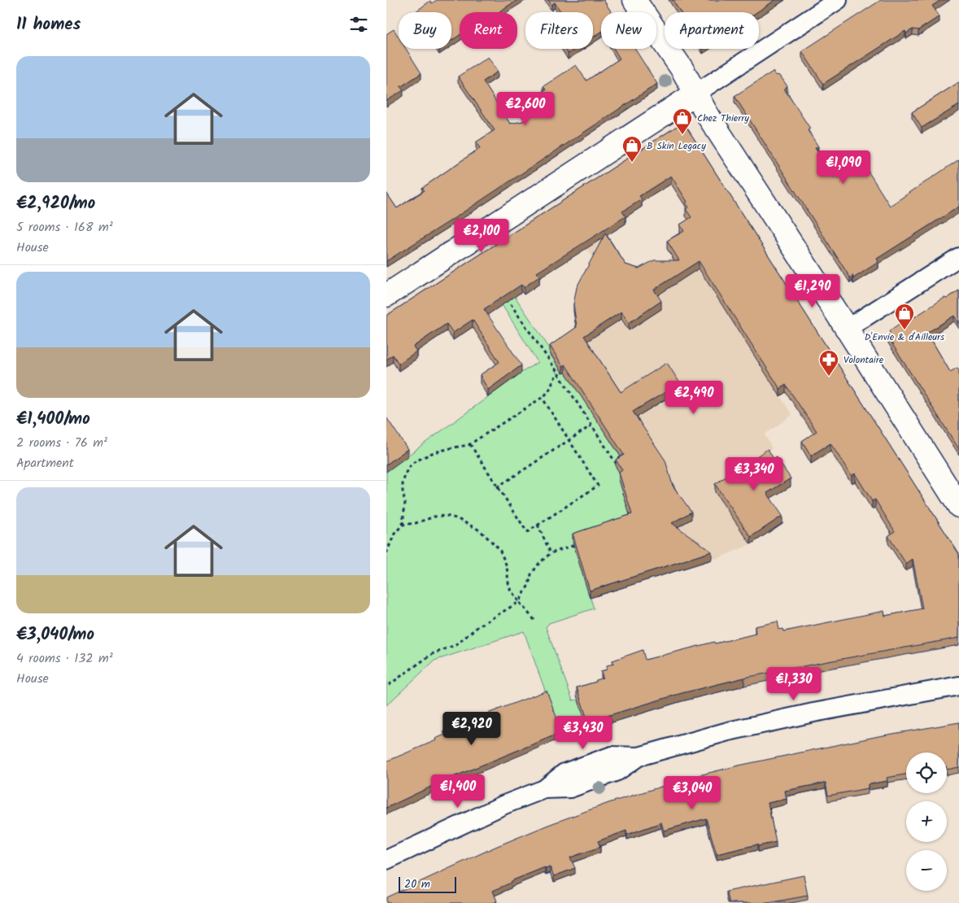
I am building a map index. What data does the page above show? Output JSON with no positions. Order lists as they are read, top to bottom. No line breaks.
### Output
{"places":{"shop":["Chez Thierry","B Skin Legacy","D'Envie & d'Ailleurs"],"pharmacy":["Volontaire"]},"scale_bar":"20 m","page":{"heading":"11 homes","chip":["Buy","Rent","Filters","New","Apartment"],"list":[{"name":"€2,920/mo","note":"5 rooms · 168 m² · House"},{"name":"€1,400/mo","note":"2 rooms · 76 m² · Apartment"},{"name":"€3,040/mo","note":"4 rooms · 132 m² · House"}],"price":["€2,600","€1,090","€2,100","€1,290","€2,490","€3,340","€1,330","€2,920","€3,430","€1,400","€3,040"],"map_buttons":["+","−"],"scale":"20 m"}}
